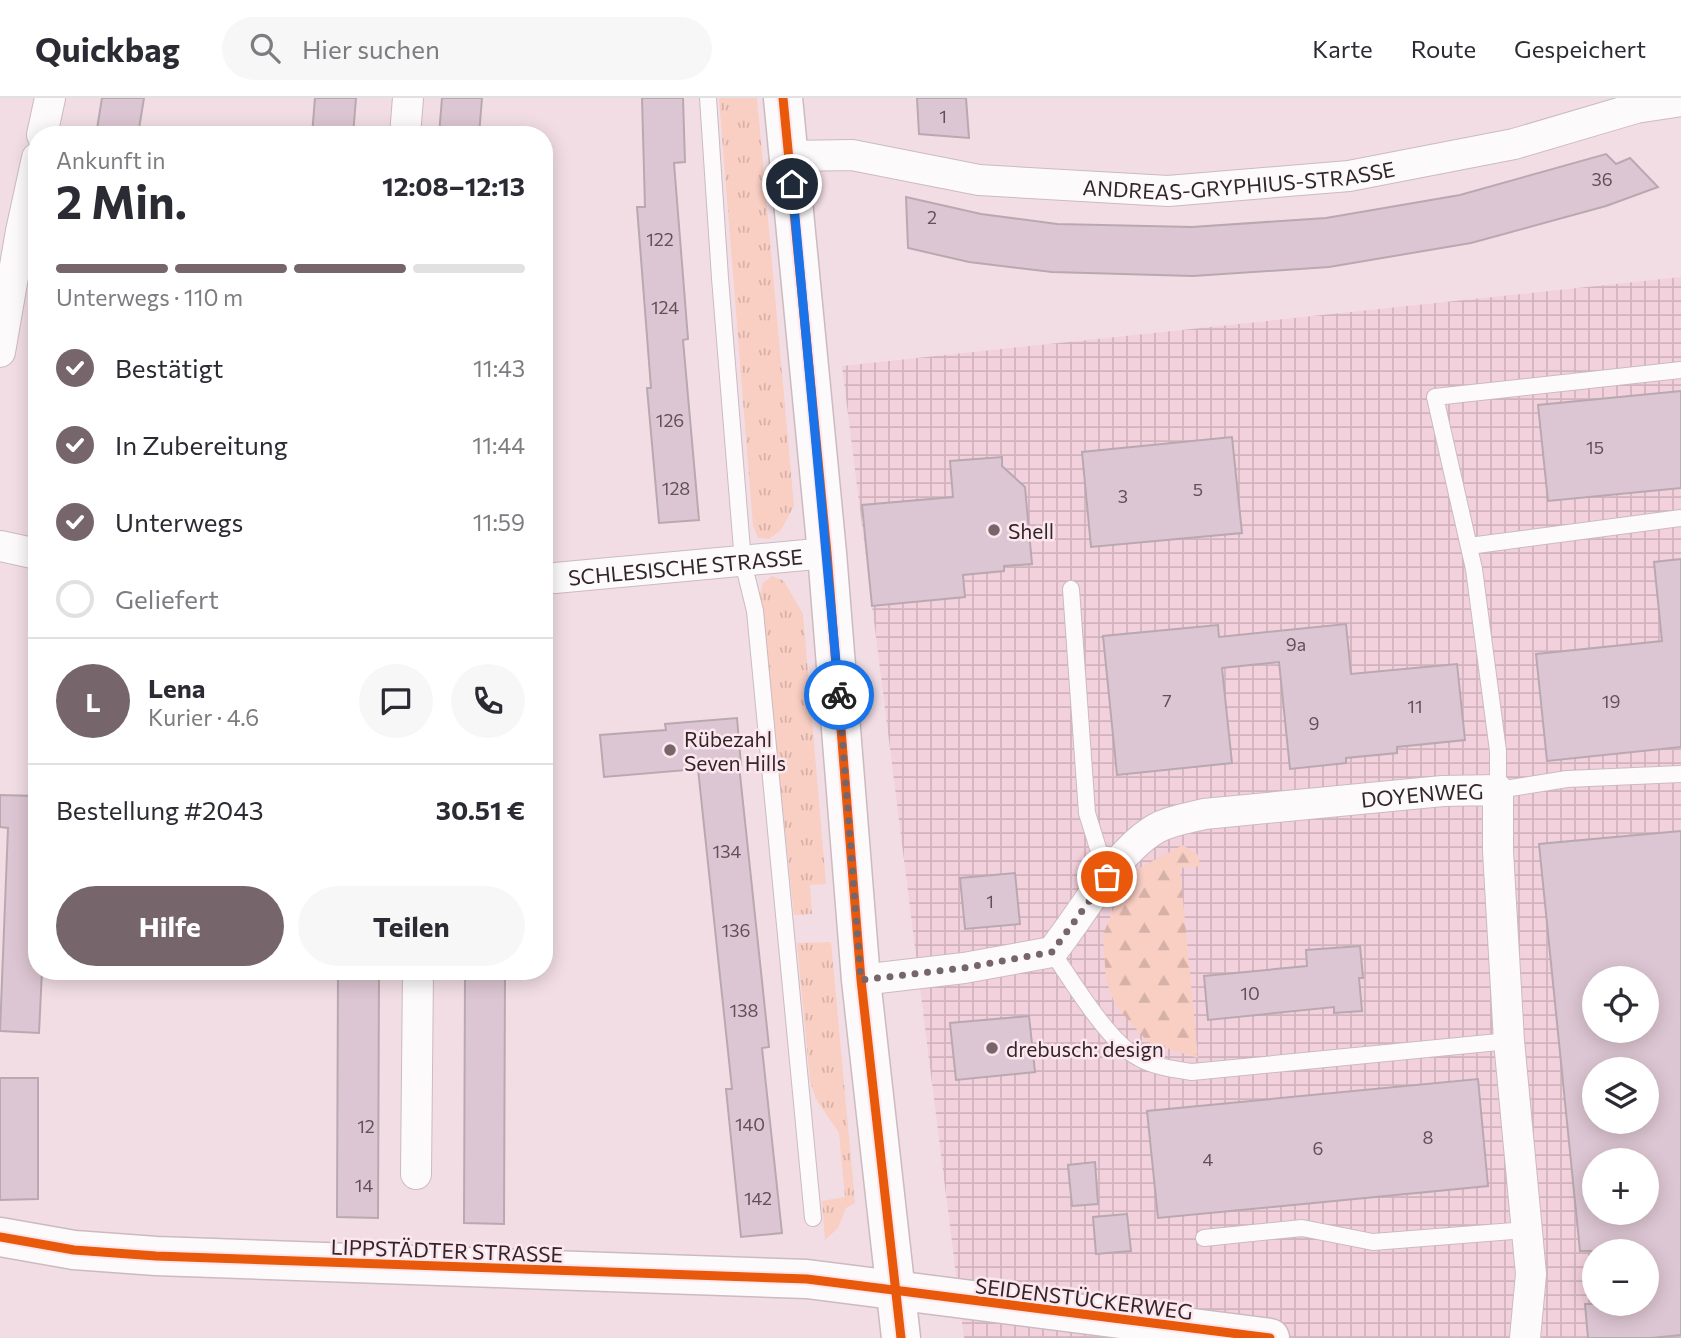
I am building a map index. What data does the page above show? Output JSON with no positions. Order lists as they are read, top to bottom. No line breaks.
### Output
{"streets":{"main road":["LIPPSTÄDTER STRASSE","SEIDENSTÜCKERWEG"],"street":["ANDREAS-GRYPHIUS-STRASSE","SCHLESISCHE STRASSE","DOYENWEG"]},"crossings":[["LIPPSTÄDTER STRASSE","SEIDENSTÜCKERWEG"]],"places":["Shell","Rübezahl Seven Hills","drebusch: design"],"house_numbers":["1","36","2","122","124","126","15","128","5","3","9a","7","19","11","9","134","1","136","10","138","140","12","8","6","4","14","142"],"page":{"header":"Quickbag","search":"Hier suchen","nav":["Karte","Route","Gespeichert"],"heading":["2 Min.","Ankunft in","12:08–12:13"],"panel":["Lena","Kurier · 4.6","Bestellung #2043","30.51 €"],"bar":"Unterwegs · 110 m","list":[["Bestätigt","11:43"],["In Zubereitung","11:44"],["Unterwegs","11:59"],"Geliefert"],"round":"L","buttons":["Hilfe","Teilen"],"map_buttons":["+","−"]}}
